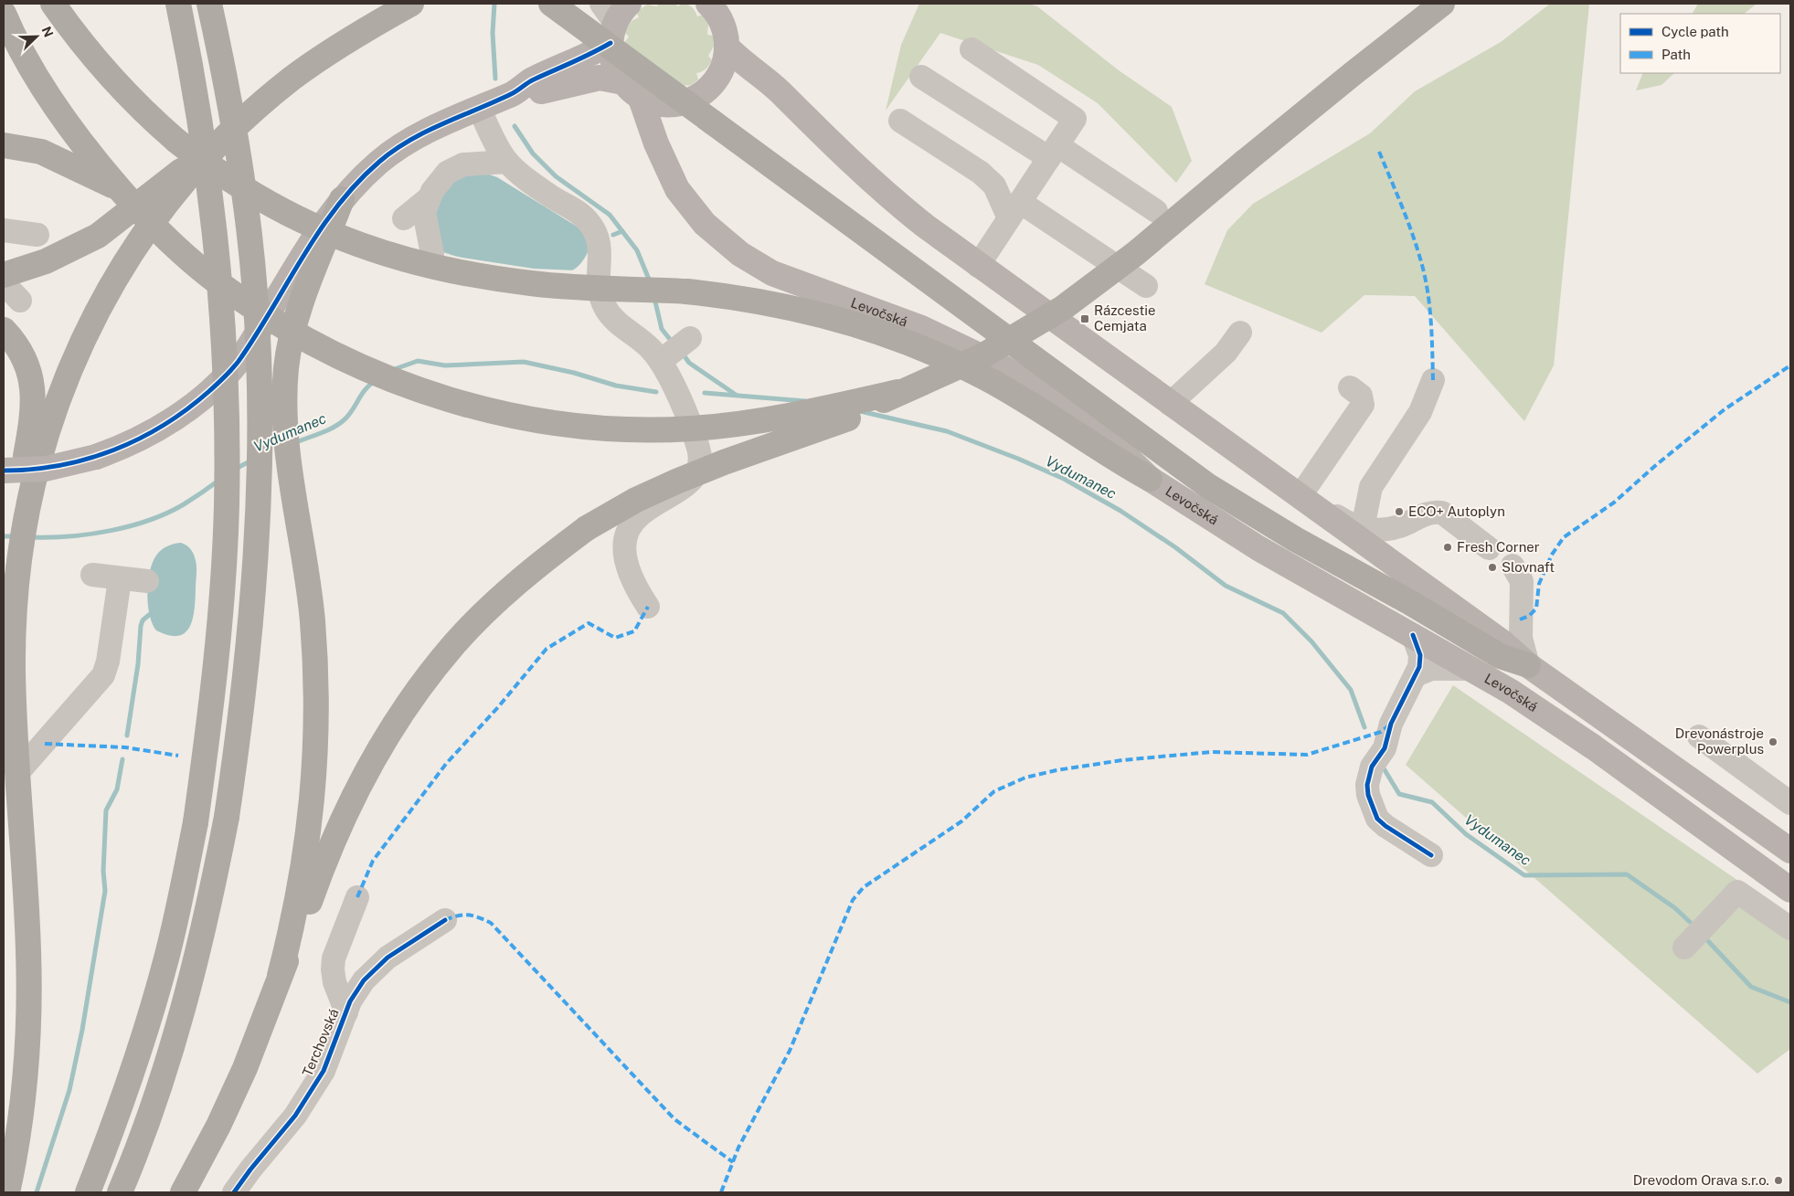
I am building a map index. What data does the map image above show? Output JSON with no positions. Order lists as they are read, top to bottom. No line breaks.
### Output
{"streets":{"main road":["Levočská"],"street":["Terchovská"]},"water":["Vydumanec"],"places":{"transit":["Rázcestie Cemjata"],"other":["ECO+ Autoplyn","Fresh Corner","Slovnaft","Drevonástroje Powerplus","Drevodom Orava s.r.o."]},"legend":["Cycle path","Path"],"north":"top right"}
